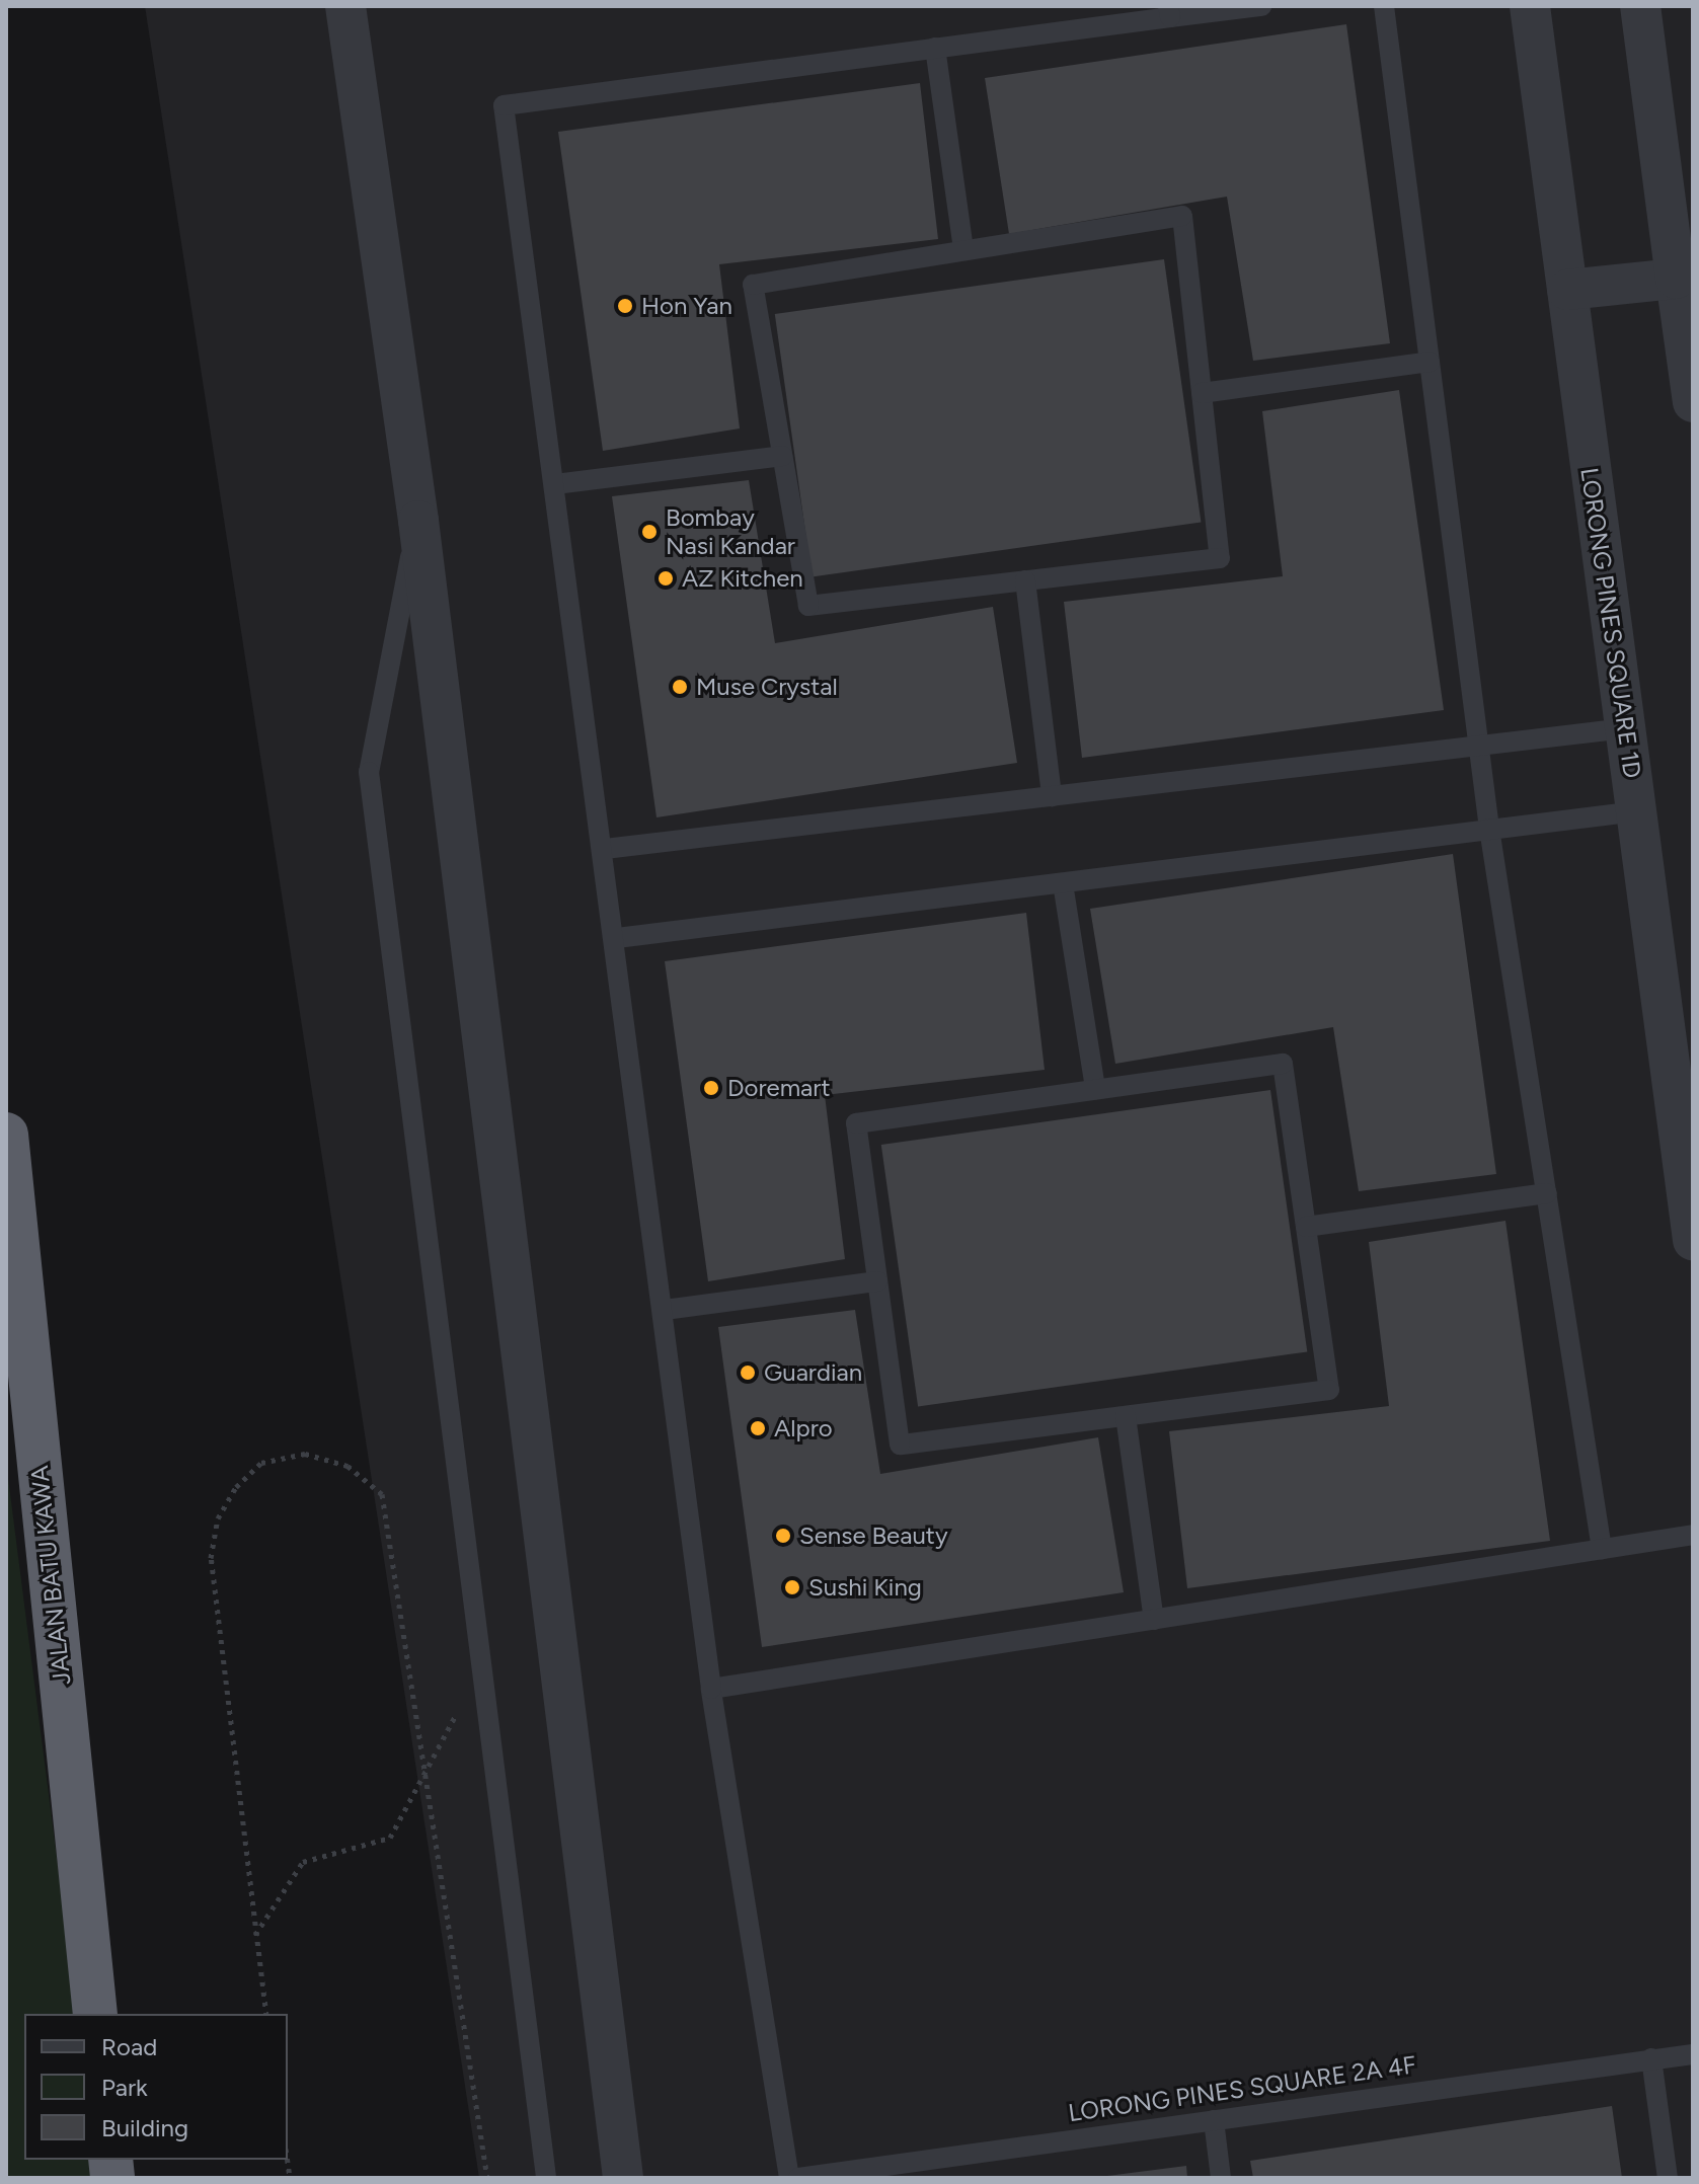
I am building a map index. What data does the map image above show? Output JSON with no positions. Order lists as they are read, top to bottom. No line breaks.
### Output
{"streets":{"highway":["JALAN BATU KAWA"],"street":["LORONG PINES SQUARE 1D"],"lane":["LORONG PINES SQUARE 2A 4F"]},"places":["Hon Yan","Bombay Nasi Kandar","AZ Kitchen","Muse Crystal","Doremart","Guardian","Alpro","Sense Beauty","Sushi King"],"legend":["Road","Park","Building"]}
